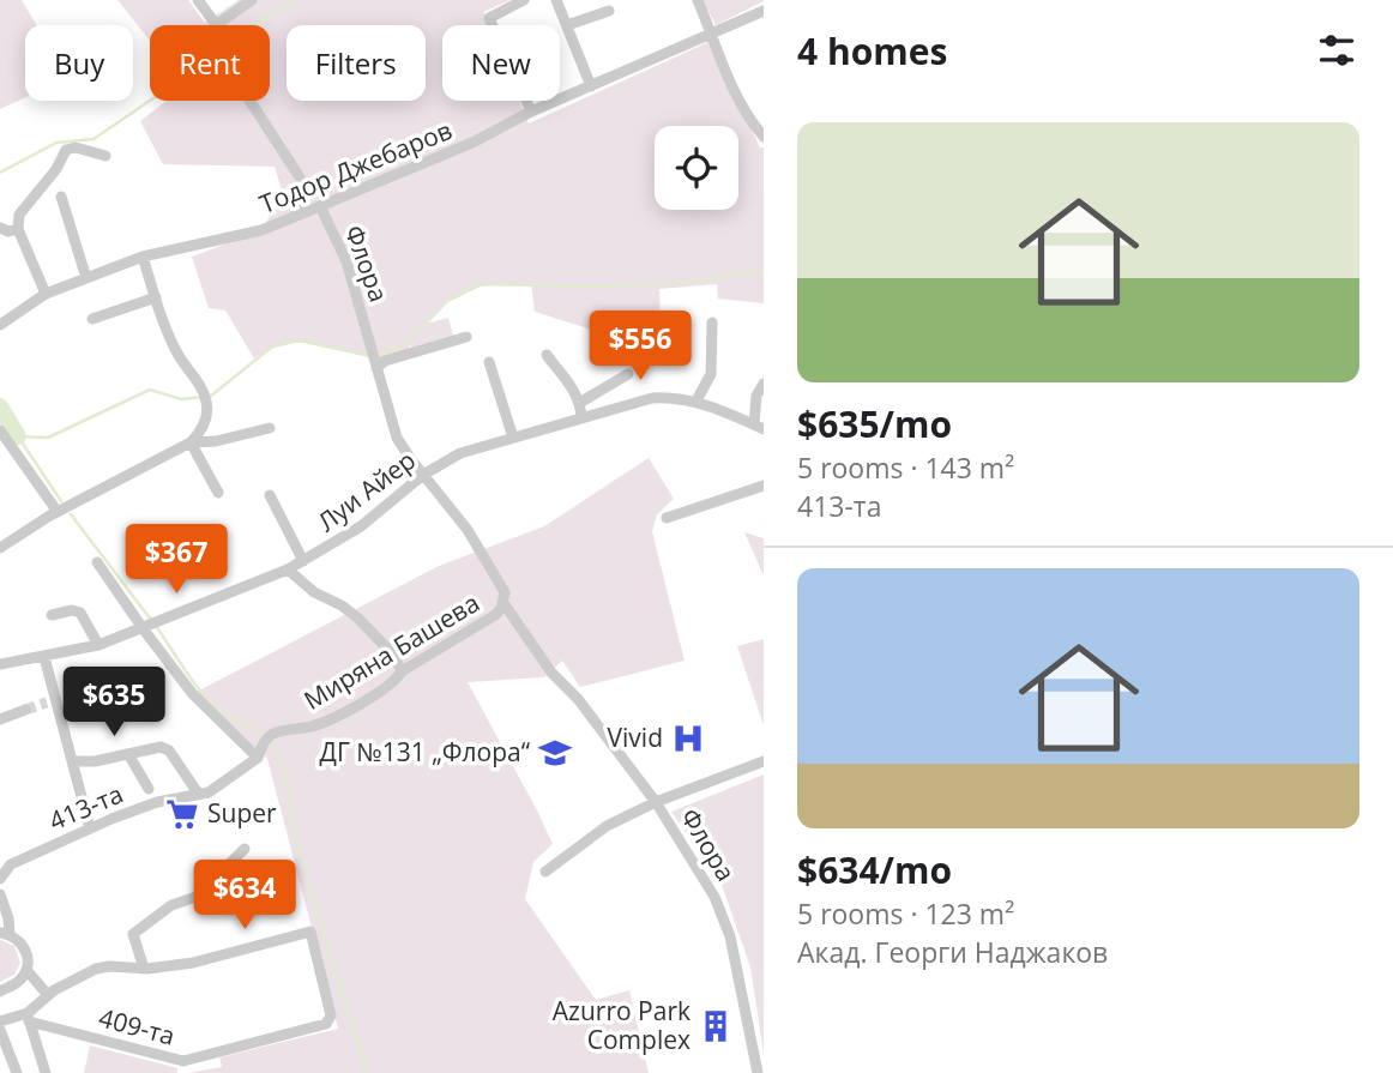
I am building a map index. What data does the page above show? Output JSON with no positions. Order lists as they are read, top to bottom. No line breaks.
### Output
{"streets":{"street":["Тодор Джебаров","Флора","Луи Айер","Миряна Башева","413-та","409-та"]},"crossings":[["Тодор Джебаров","Флора"],["Флора","Луи Айер"],["Флора","Миряна Башева"],["Луи Айер","Миряна Башева"],["Миряна Башева","413-та"]],"places":{"hospital":["Vivid"],"school or university":["ДГ №131 „Флора“"],"supermarket":["Super"],"building":["Azurro Park Complex"]},"page":{"heading":"4 homes","chip":["Buy","Rent","Filters","New"],"list":[{"name":"$635/mo","note":"5 rooms · 143 m² · 413-та"},{"name":"$634/mo","note":"5 rooms · 123 m² · Акад. Георги Наджаков"}],"price":["$556","$367","$635","$634"]}}
